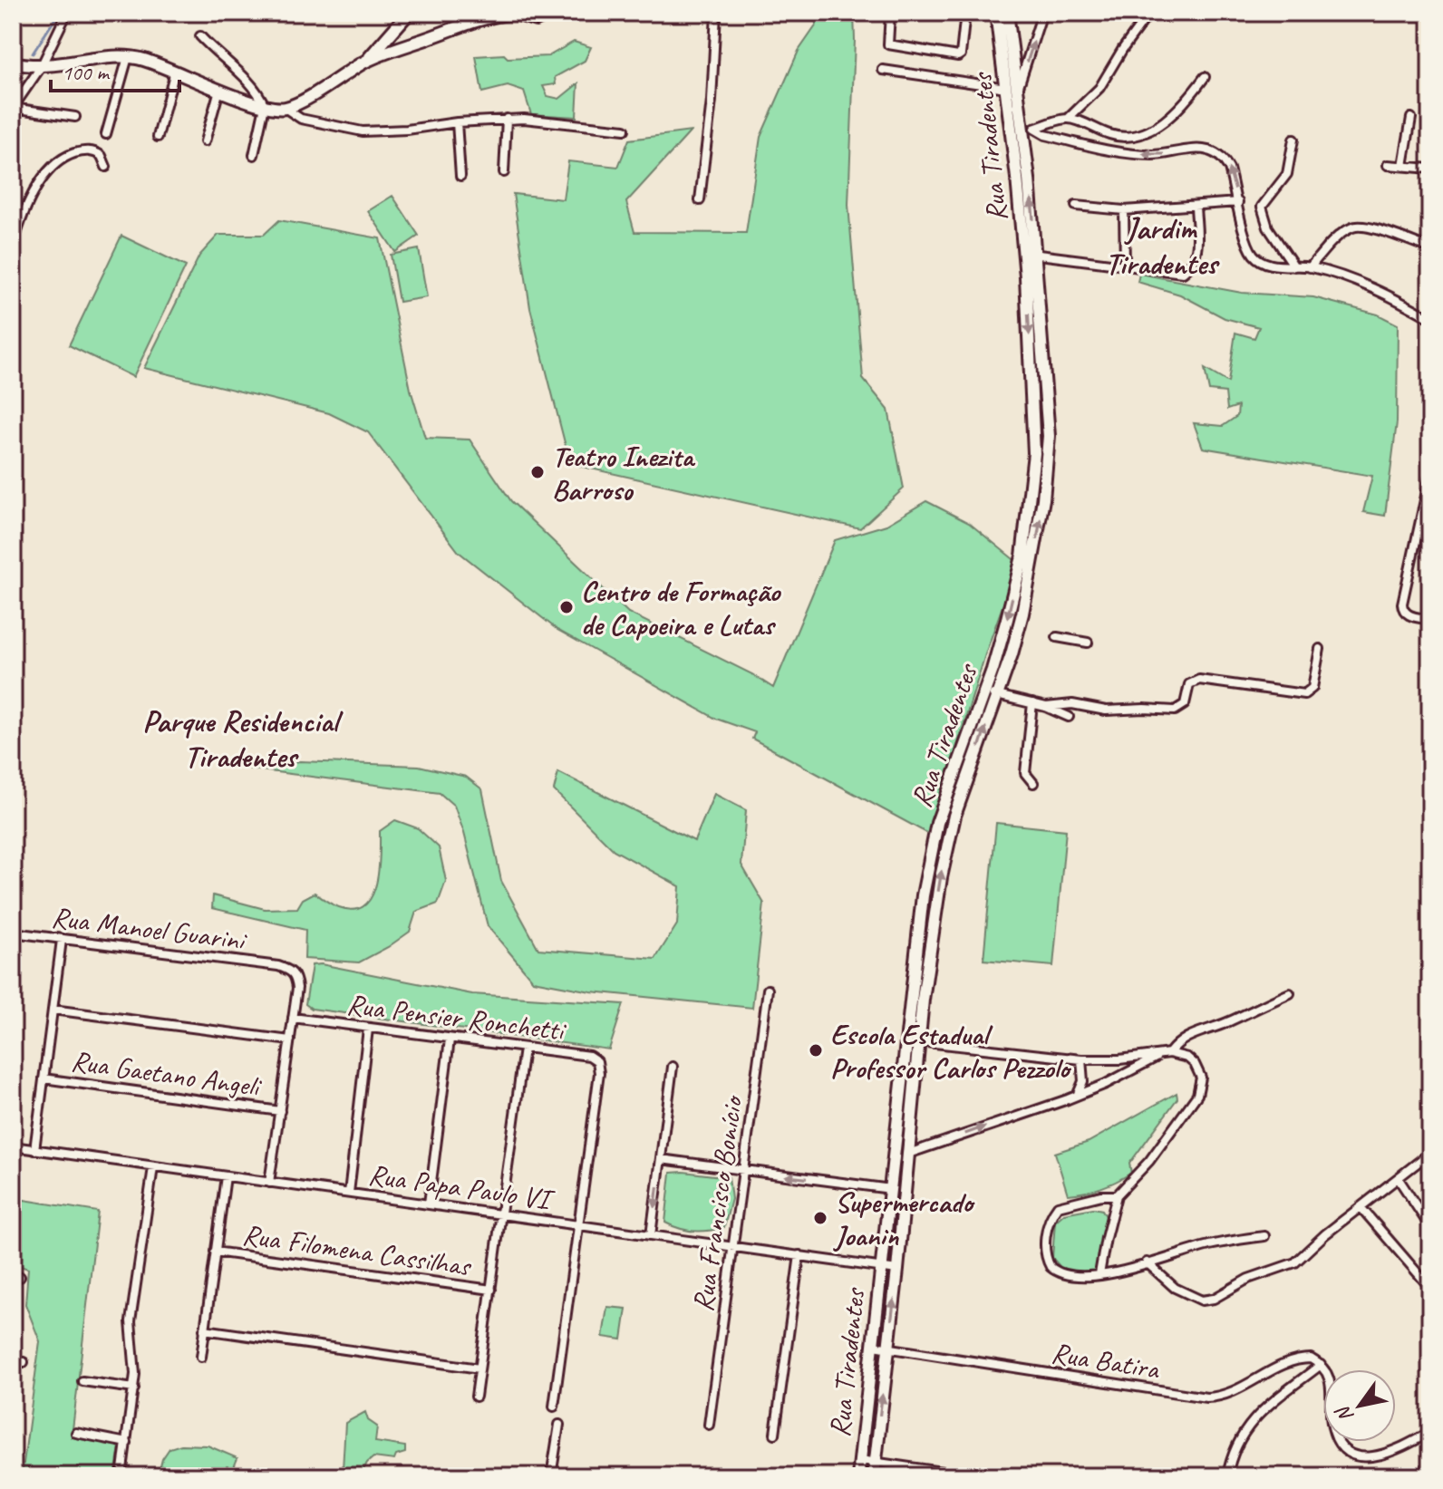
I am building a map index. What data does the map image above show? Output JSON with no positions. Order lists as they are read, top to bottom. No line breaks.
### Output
{"streets":{"street":["Rua Tiradentes","Rua Manoel Guarini","Rua Pensier Ronchetti","Rua Gaetano Angeli","Rua Papa Paulo VI","Rua Francisco Bonício","Rua Filomena Cassilhas","Rua Batira"]},"crossings":[["Rua Tiradentes","Rua Papa Paulo VI"],["Rua Tiradentes","Rua Batira"],["Rua Manoel Guarini","Rua Pensier Ronchetti"],["Rua Pensier Ronchetti","Rua Papa Paulo VI"],["Rua Papa Paulo VI","Rua Francisco Bonício"]],"districts":["Jardim Tiradentes","Parque Residencial Tiradentes"],"places":["Teatro Inezita Barroso","Centro de Formação de Capoeira e Lutas","Escola Estadual Professor Carlos Pezzolo","Supermercado Joanin"],"scale_bar":"100 m","north":"bottom left"}
